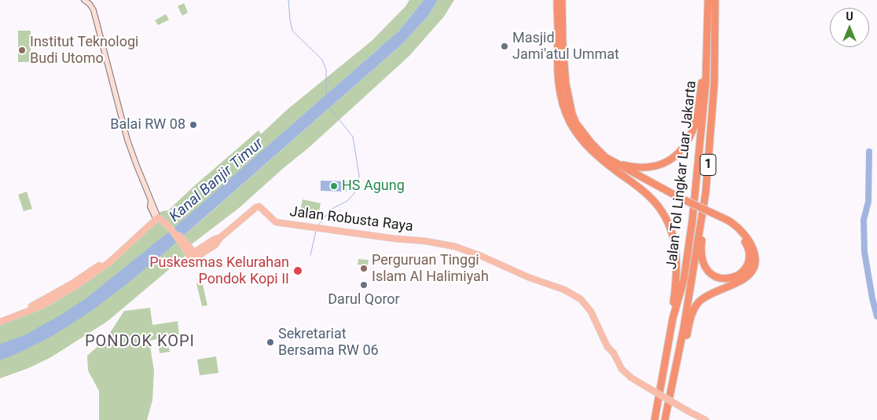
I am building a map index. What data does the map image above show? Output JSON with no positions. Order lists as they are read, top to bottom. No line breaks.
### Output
{"streets":{"highway":["1","Jalan Tol Lingkar Luar Jakarta"],"main road":["Jalan Robusta Raya"]},"districts":["PONDOK KOPI"],"water":["Kanal Banjir Timur"],"places":["Masjid Jami'atul Ummat","Institut Teknologi Budi Utomo","Balai RW 08","HS Agung","Perguruan Tinggi Islam Al Halimiyah","Puskesmas Kelurahan Pondok Kopi II","Darul Qoror","Sekretariat Bersama RW 06"],"north":"top"}
